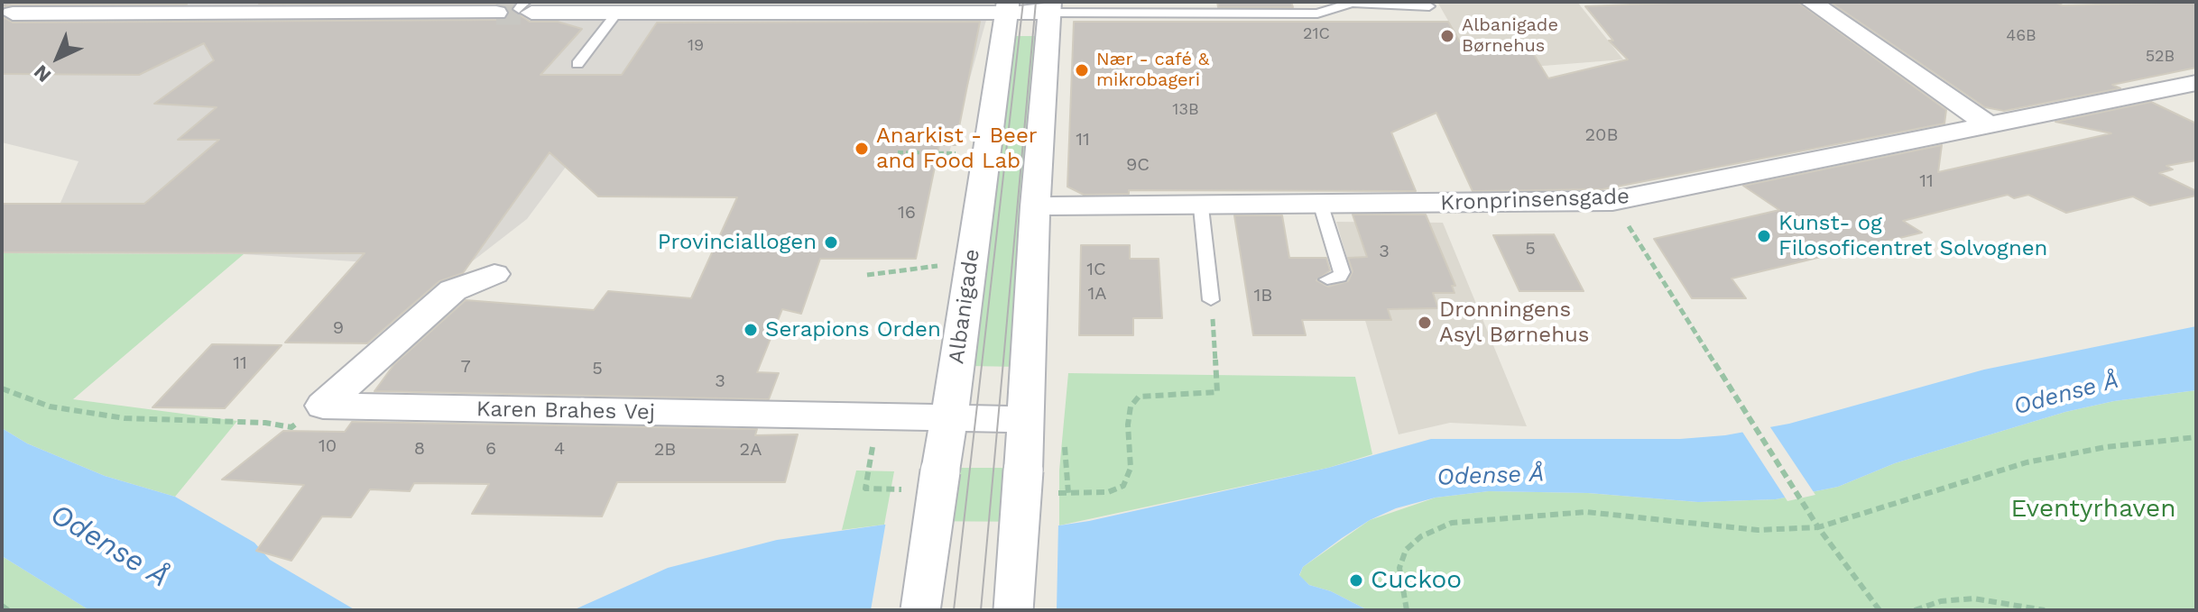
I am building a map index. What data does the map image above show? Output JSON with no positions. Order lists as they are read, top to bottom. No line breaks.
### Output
{"streets":{"street":["Kronprinsensgade","Albanigade","Karen Brahes Vej"]},"crossings":[["Albanigade","Karen Brahes Vej"]],"water":["Odense Å"],"parks":["Eventyrhaven"],"places":["Albanigade Børnehus","Nær - café & mikrobageri","Anarkist - Beer and Food Lab","Kunst- og Filosoficentret Solvognen","Provinciallogen","Dronningens Asyl Børnehus","Serapions Orden","Cuckoo"],"house_numbers":["21C","46B","19","52B","13B","20B","11","9C","11","16","5","3","1C","1A","1B","9","11","7","5","3","10","8","6","4","2B","2A"],"north":"bottom left"}
